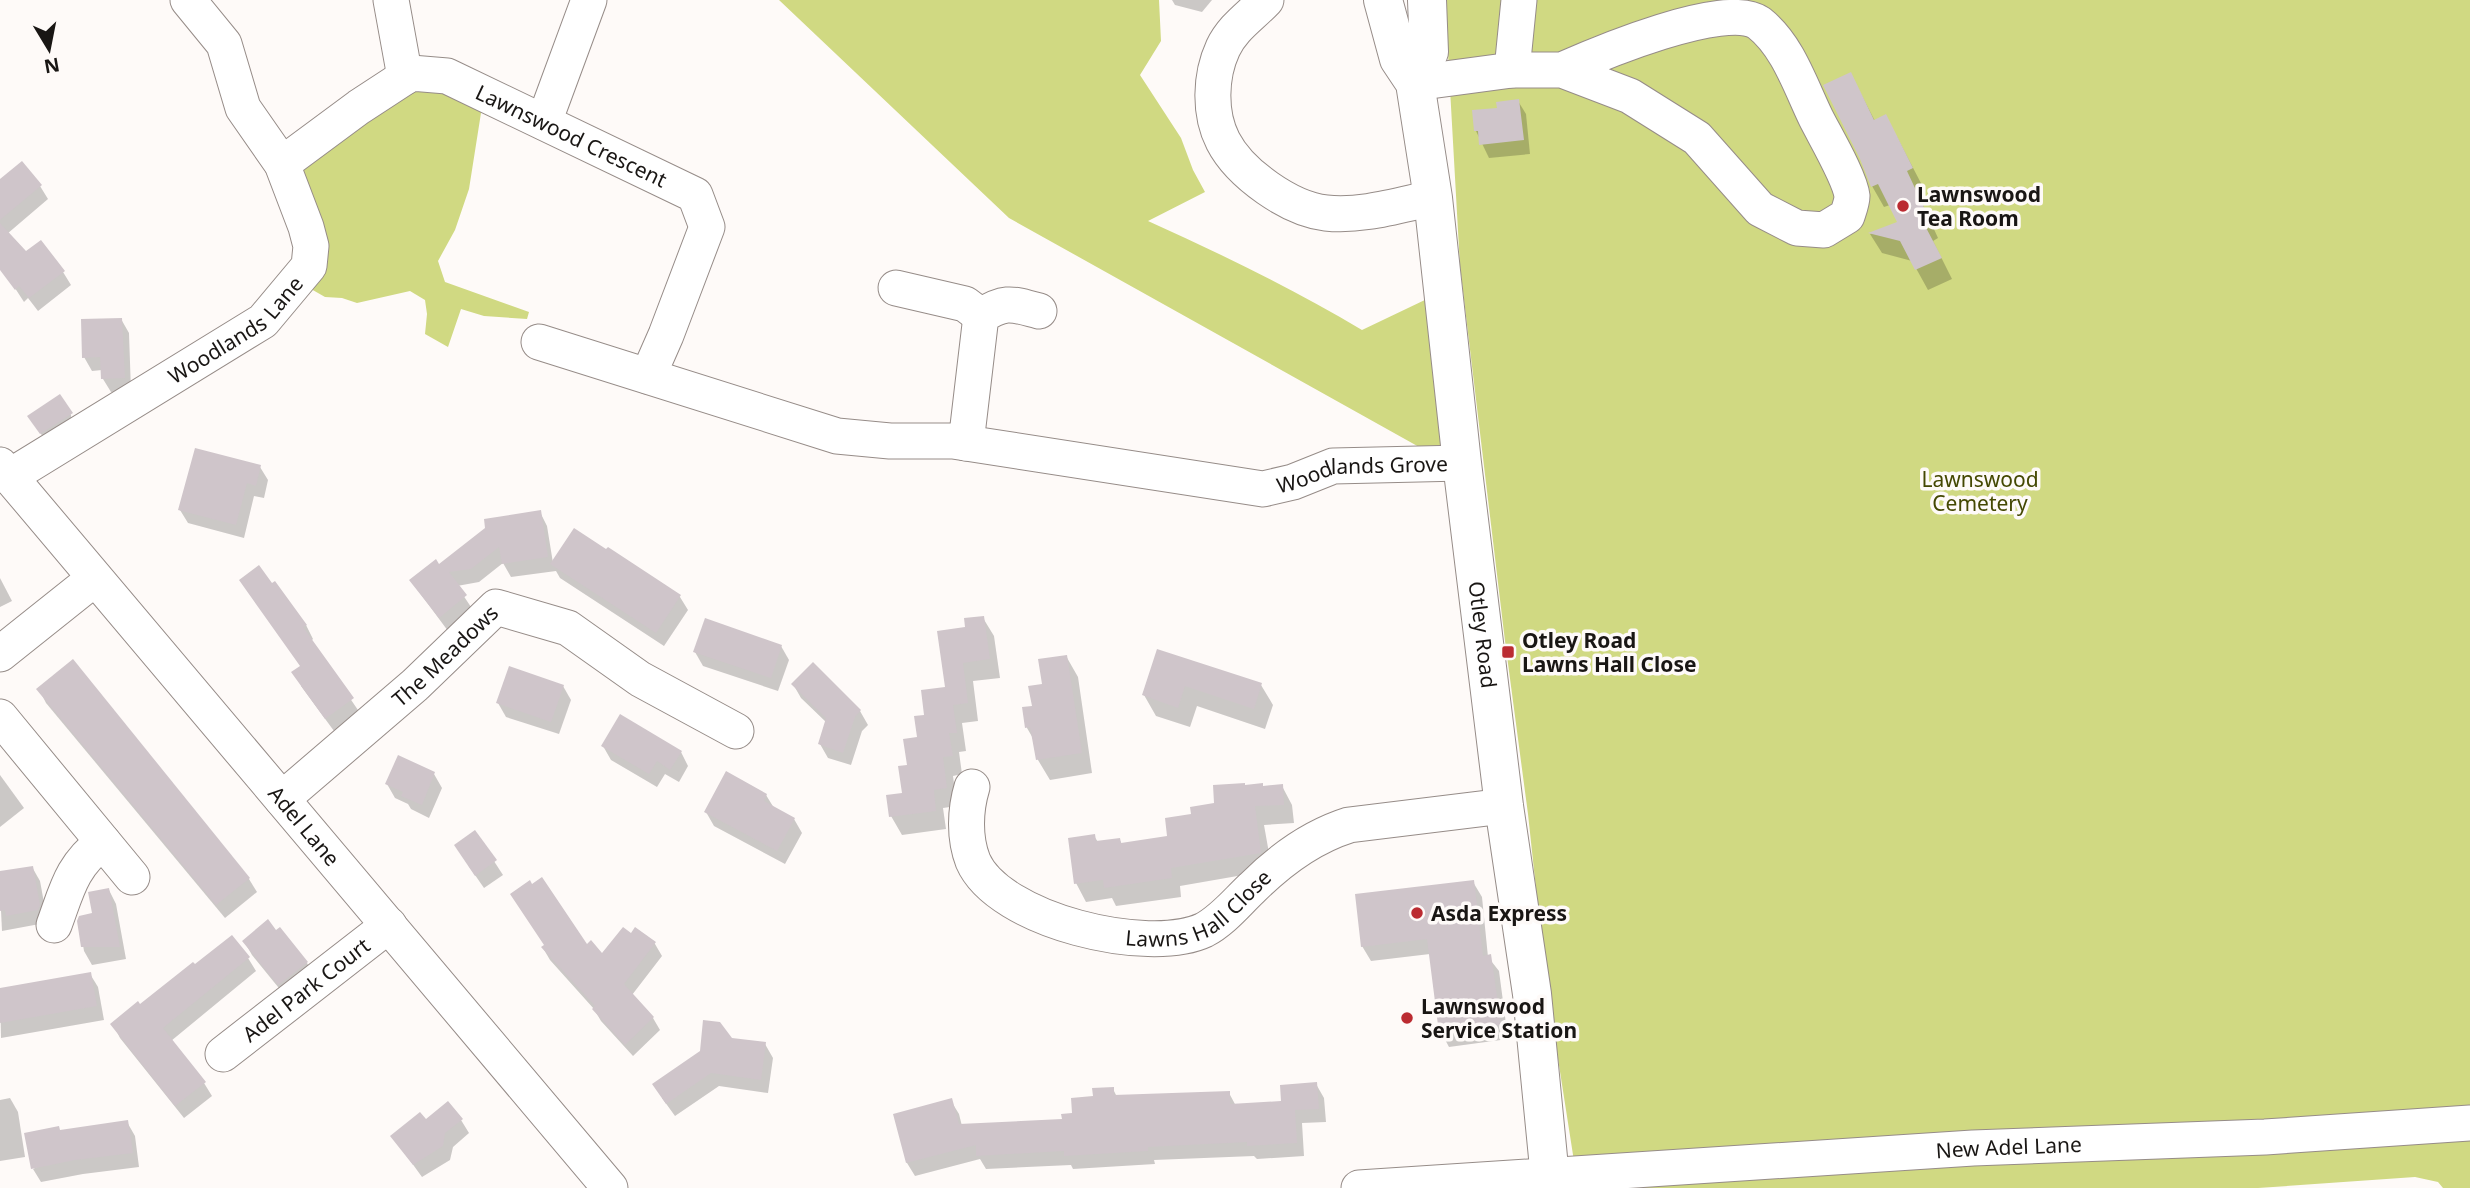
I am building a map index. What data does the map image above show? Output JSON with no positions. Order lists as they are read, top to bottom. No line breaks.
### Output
{"streets":{"highway":["Otley Road"],"street":["Lawnswood Crescent","Woodlands Lane","Woodlands Grove","The Meadows","Adel Lane","Lawns Hall Close","Adel Park Court","New Adel Lane"]},"crossings":[["Woodlands Lane","Adel Lane"],["Woodlands Grove","Otley Road"],["Otley Road","Lawns Hall Close"],["Otley Road","New Adel Lane"],["The Meadows","Adel Lane"],["Adel Lane","Adel Park Court"]],"parks":["Lawnswood Cemetery"],"places":{"other":["Lawnswood Tea Room","Asda Express","Lawnswood Service Station"],"transit":["Otley Road Lawns Hall Close"]},"north":"bottom"}
